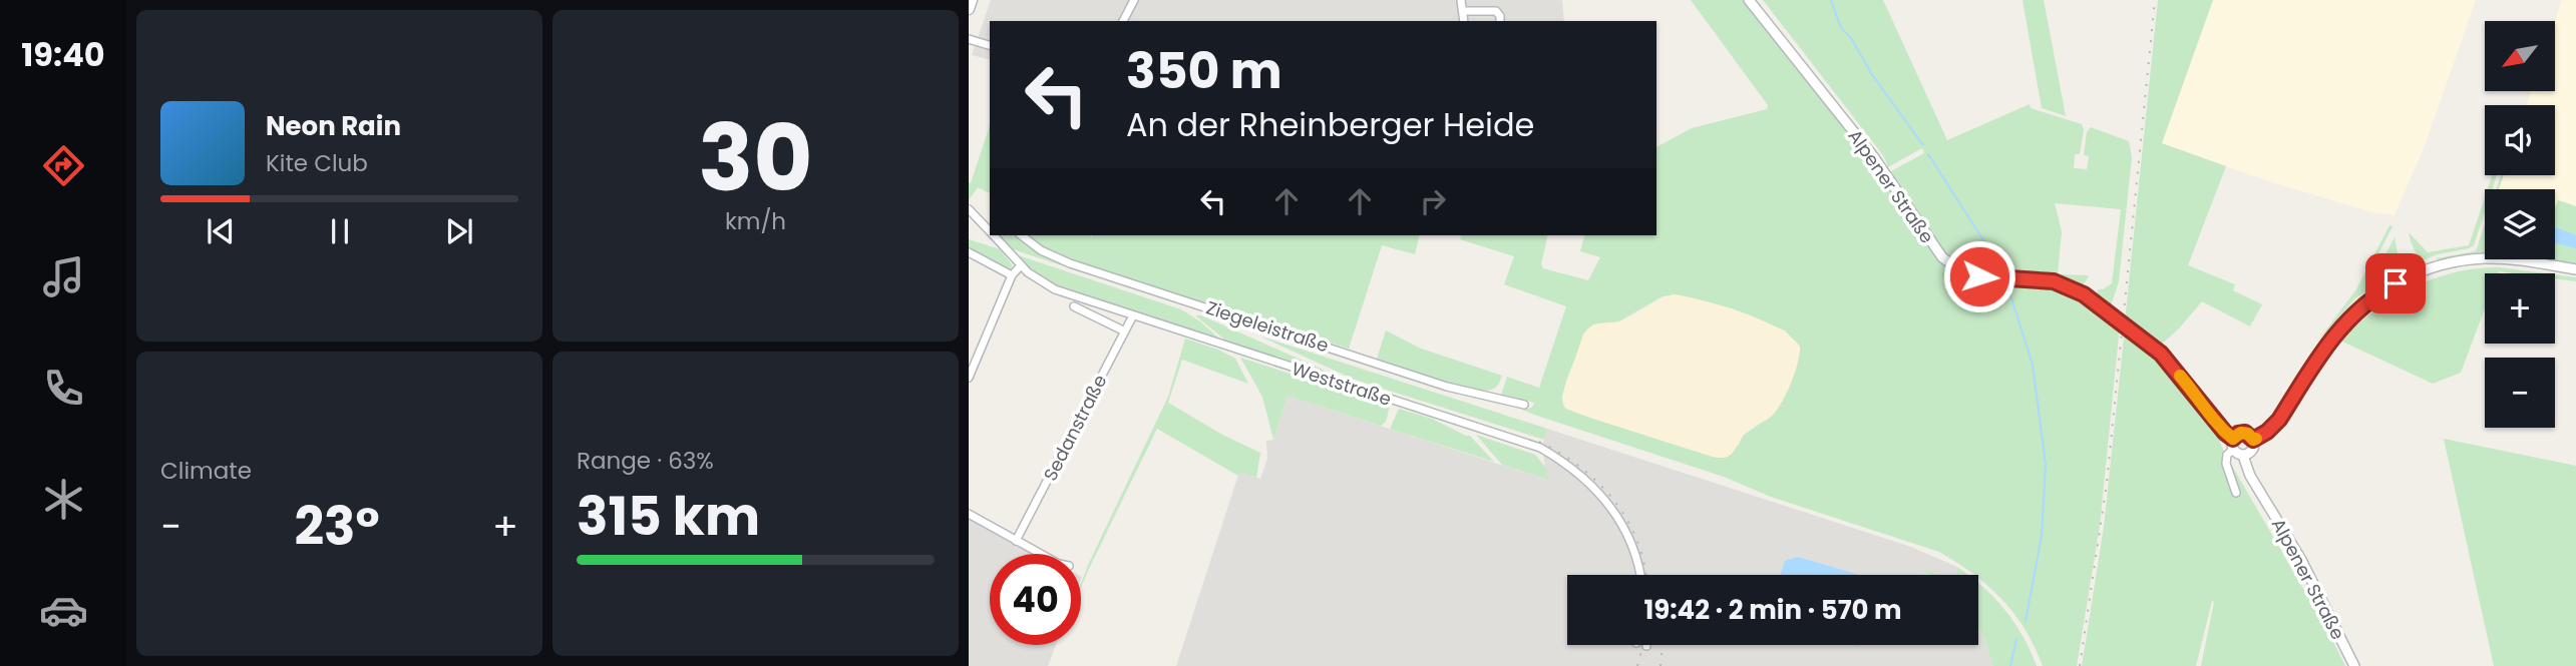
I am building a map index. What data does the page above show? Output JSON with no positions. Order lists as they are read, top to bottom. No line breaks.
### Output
{"streets":{"street":["Alpener Straße","Ziegeleistraße","Weststraße","Sedanstraße"]},"crossings":[["Weststraße","Sedanstraße"]],"north":"bottom left","page":{"tabs":"19:40","tile":[["30","km/h"],"Climate",["Range · 63%","315 km"]],"map_buttons":["+","−"],"turn":["350 m","An der Rheinberger Heide"],"song":["Neon Rain","Kite Club"],"heat":["−","23°","+"],"limit":"40","trip":"19:42 · 2 min · 570 m"}}
